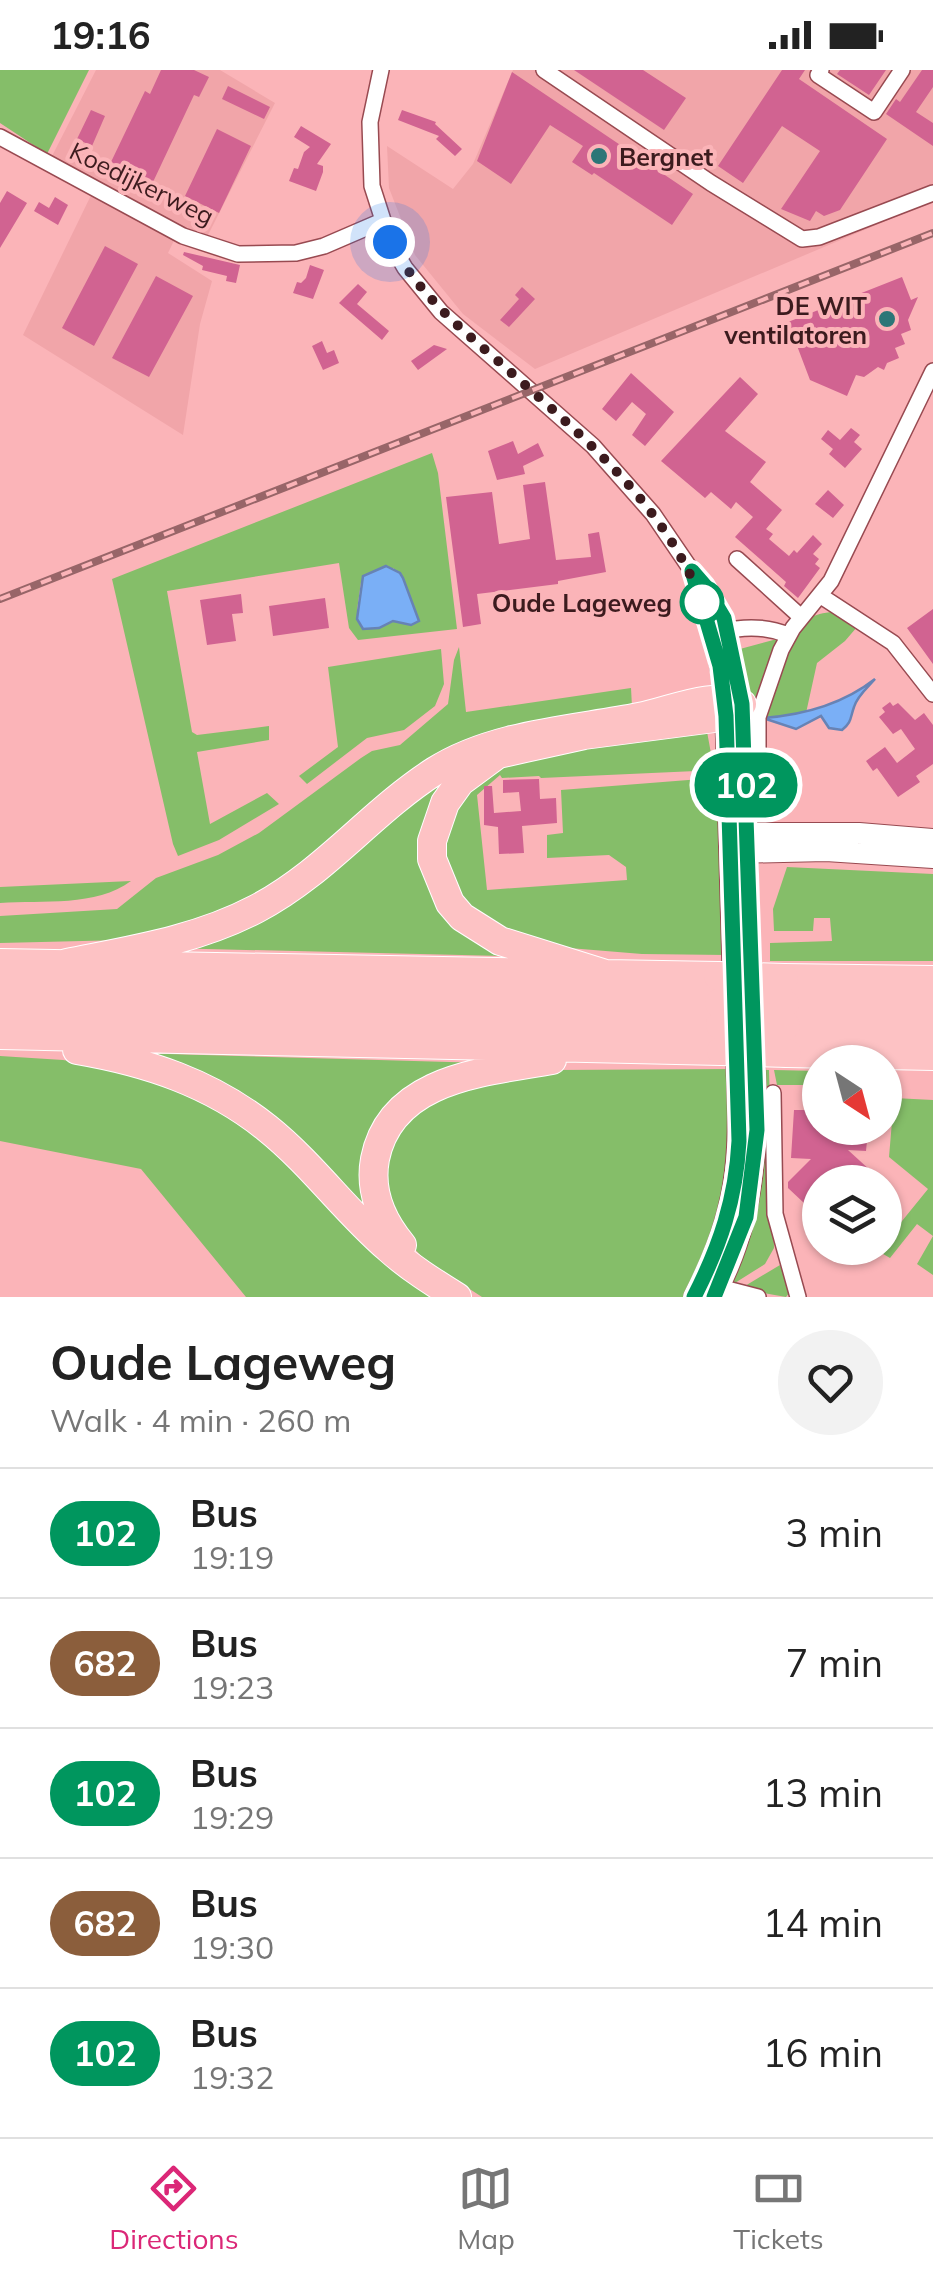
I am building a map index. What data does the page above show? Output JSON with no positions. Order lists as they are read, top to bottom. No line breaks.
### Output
{"streets":{"street":["Koedijkerweg"]},"places":["Bergnet","DE WIT ventilatoren","Oude Lageweg"],"lines":["bus line 102"],"north":"bottom right","page":{"status":"19:16","on_map":"102","heading":["Oude Lageweg","Walk · 4 min · 260 m"],"list":[{"mark":"102","name":"Bus","note":"19:19","value":"3 min"},{"mark":"682","name":"Bus","note":"19:23","value":"7 min"},{"mark":"102","name":"Bus","note":"19:29","value":"13 min"},{"mark":"682","name":"Bus","note":"19:30","value":"14 min"},{"mark":"102","name":"Bus","note":"19:32","value":"16 min"}],"tabs":["Directions","Map","Tickets"]}}
